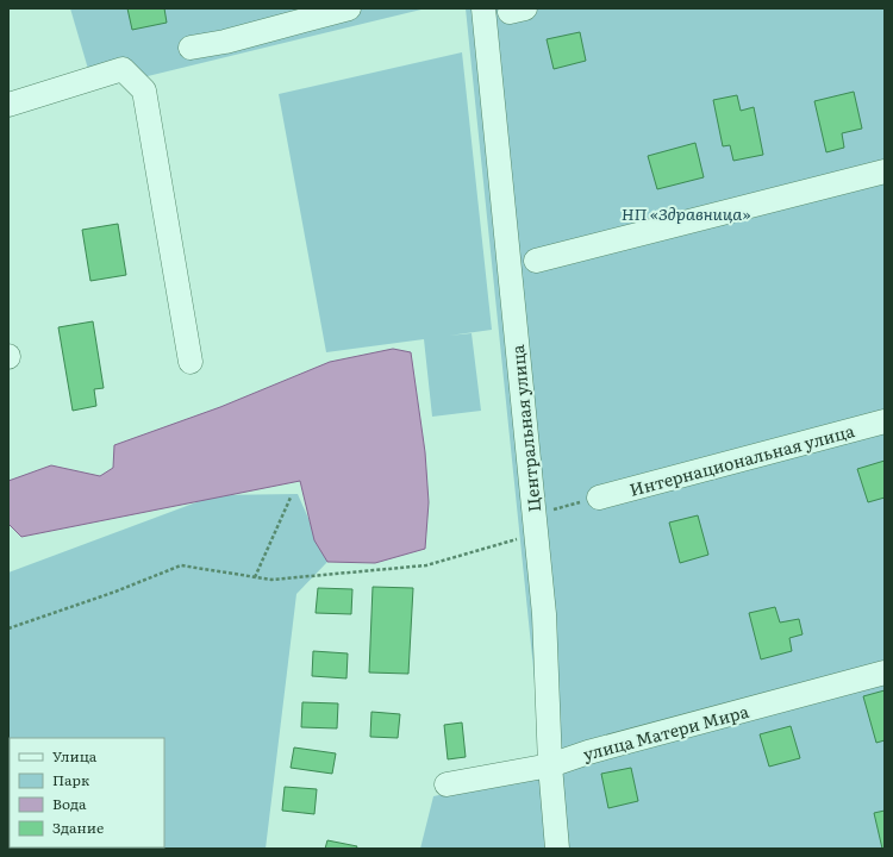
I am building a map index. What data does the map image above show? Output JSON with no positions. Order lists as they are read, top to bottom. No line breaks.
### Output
{"streets":{"street":["Центральная улица","Интернациональная улица","улица Матери Мира"]},"crossings":[["Центральная улица","улица Матери Мира"]],"parks":["НП «Здравница»"],"legend":["Улица","Парк","Вода","Здание"]}
